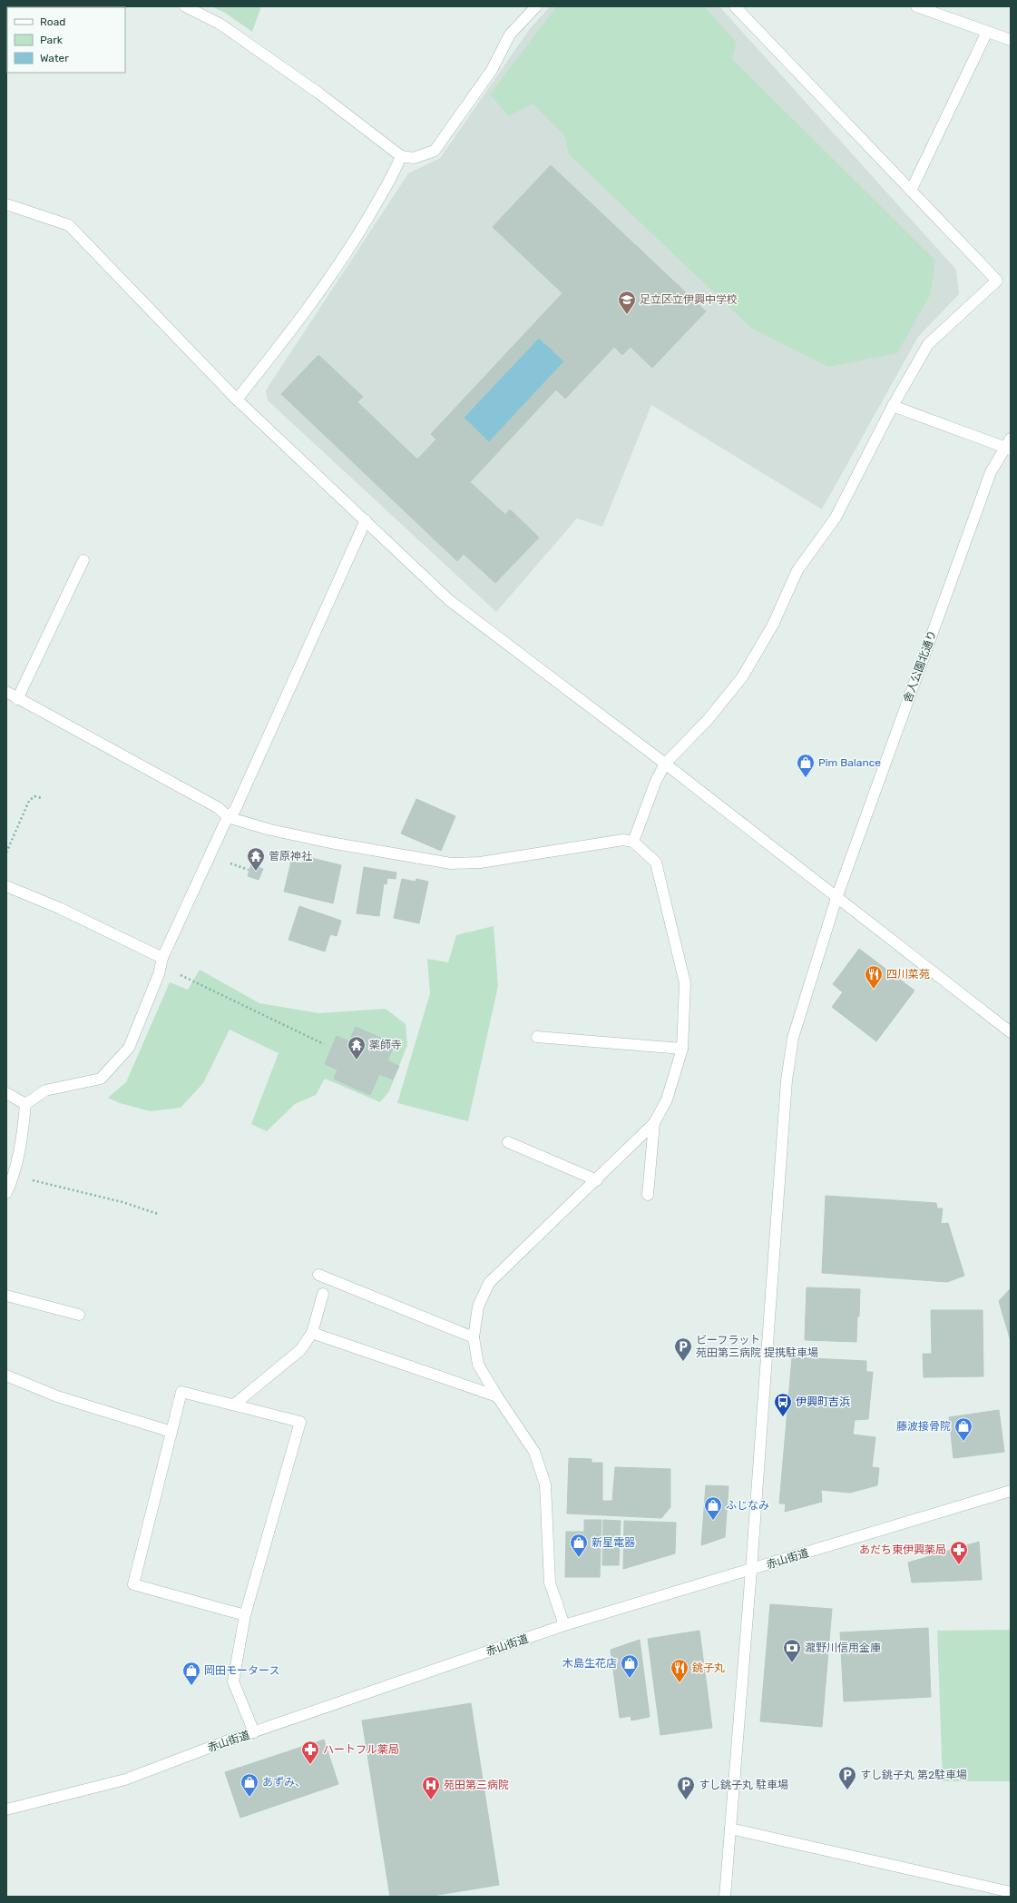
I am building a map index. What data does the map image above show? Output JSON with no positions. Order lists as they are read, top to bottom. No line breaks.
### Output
{"streets":{"street":["舎人公園北通り","赤山街道"]},"crossings":[["舎人公園北通り","赤山街道"]],"places":{"school or university":["足立区立伊興中学校"],"shop":["Pim Balance","藤波接骨院","ふじなみ","新星電器","木島生花店","岡田モータース","あずみ、"],"temple":["菅原神社","薬師寺"],"restaurant":["四川菜苑","銚子丸"],"parking":["ビーフラット 苑田第三病院 提携駐車場","すし銚子丸 第2駐車場","すし銚子丸 駐車場"],"bus stop":["伊興町吉浜"],"pharmacy":["あだち東伊興薬局","ハートフル薬局"],"bank":["瀧野川信用金庫"],"hospital":["苑田第三病院"]},"legend":["Road","Park","Water"]}
